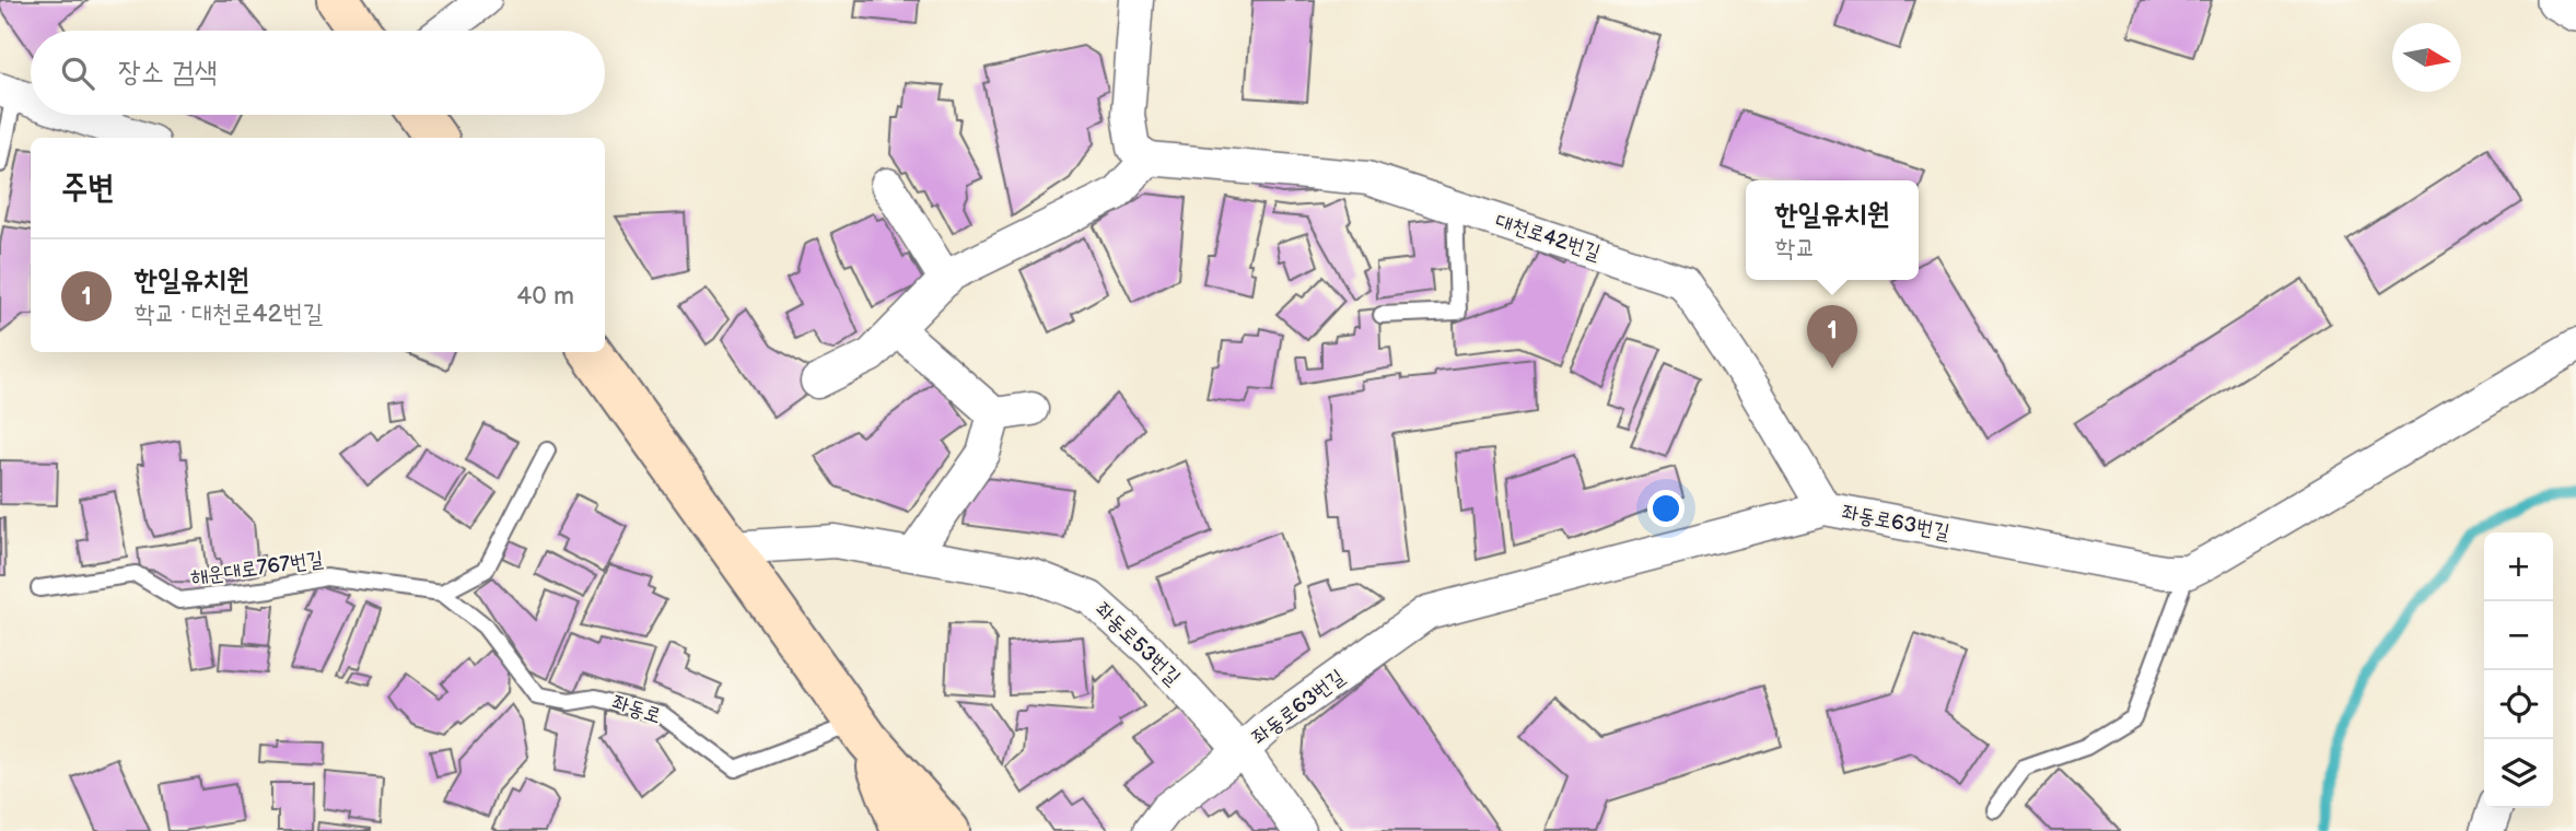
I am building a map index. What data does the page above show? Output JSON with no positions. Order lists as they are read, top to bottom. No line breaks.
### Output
{"streets":{"street":["대천로42번길","좌동로63번길","좌동로53번길"],"lane":["해운대로767번길","좌동로"]},"crossings":[["대천로42번길","좌동로63번길"],["좌동로63번길","좌동로53번길"],["해운대로767번길","좌동로"]],"north":"right","page":{"search":"장소 검색","heading":"주변","popup":["한일유치원","학교"],"list":[{"mark":"1","name":"한일유치원","note":"학교 · 대천로42번길","value":"40 m"}],"pins":"1","map_buttons":["+","−"]}}
